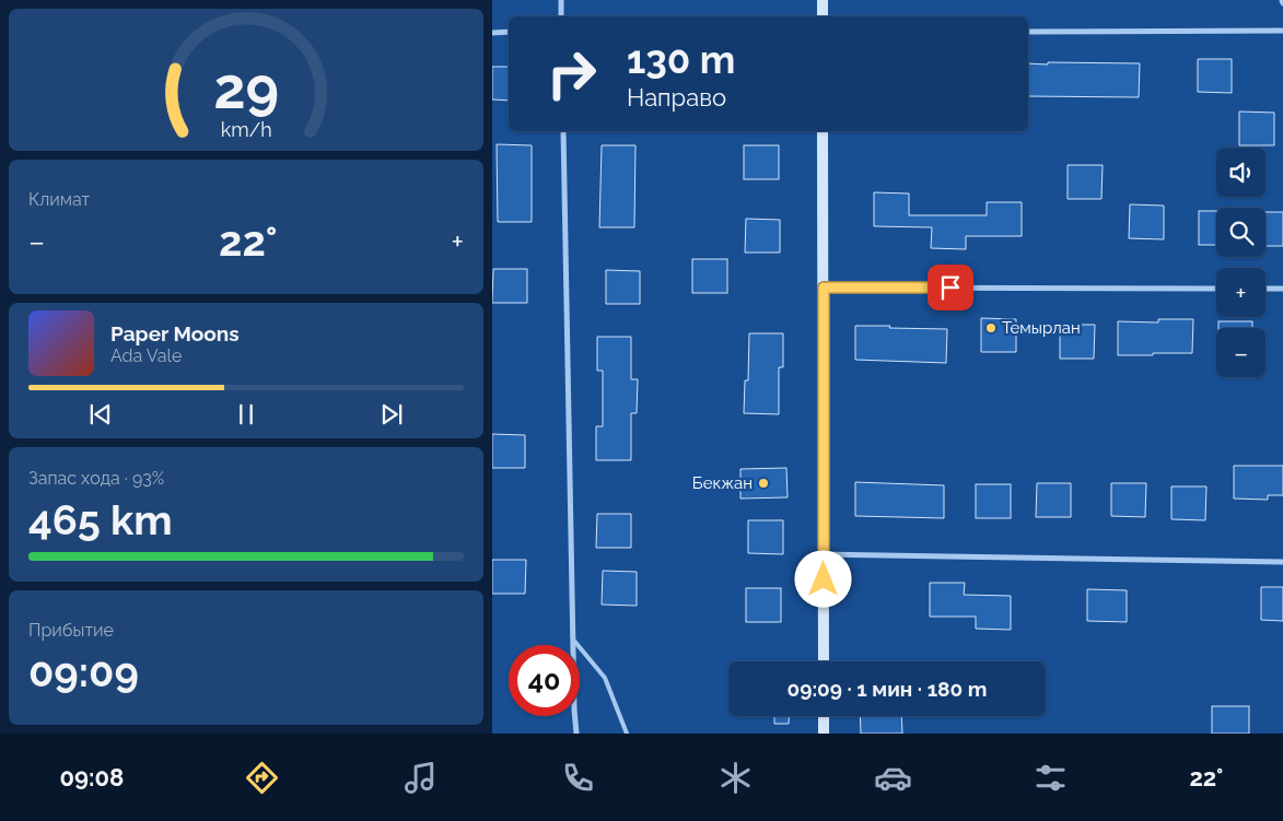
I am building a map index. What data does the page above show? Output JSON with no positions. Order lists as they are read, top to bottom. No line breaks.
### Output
{"places":["Темырлан","Бекжан"],"page":{"turn":["130 m","Направо"],"map_buttons":["+","−"],"tile":["Климат",["Запас хода · 93%","465 km"],["Прибытие","09:09"]],"heat":["−","22°","+"],"song":["Paper Moons","Ada Vale"],"limit":"40","trip":"09:09 · 1 мин · 180 m","tabs":["09:08","22°"],"gauge":["29","km/h"]}}
